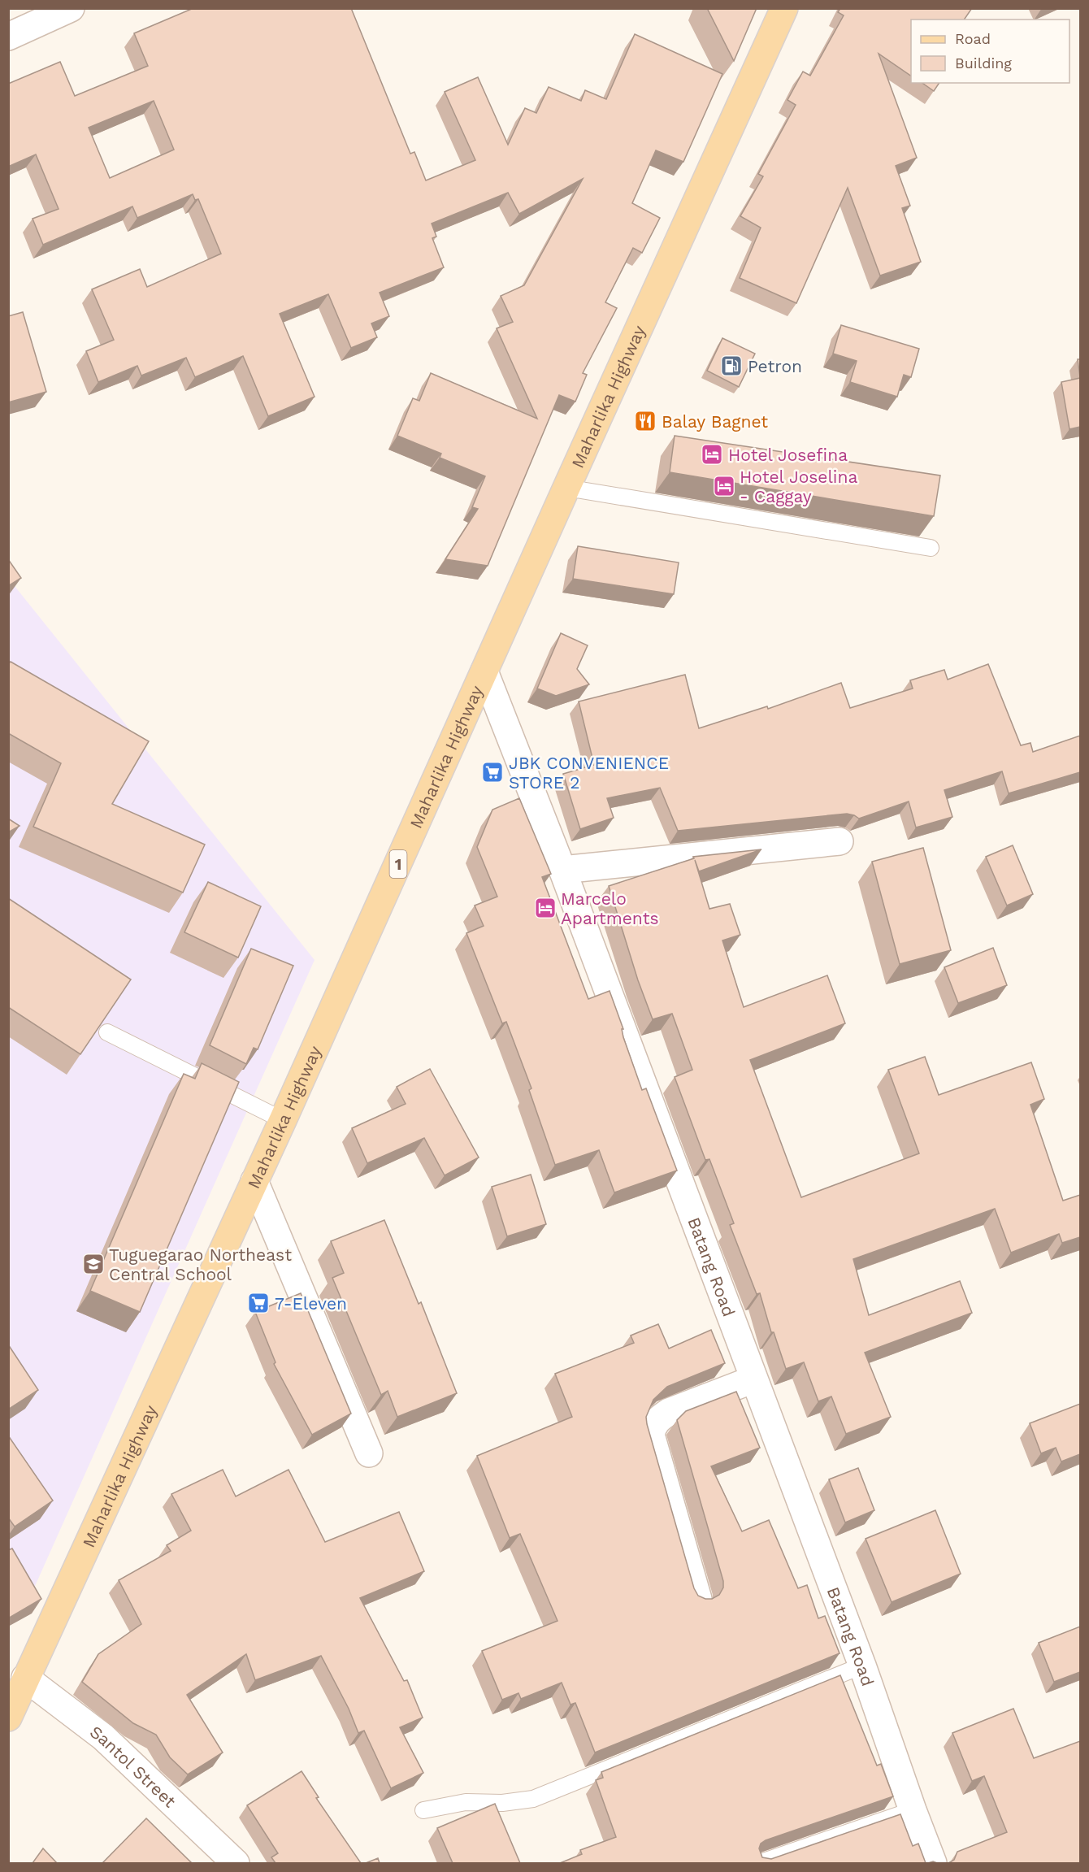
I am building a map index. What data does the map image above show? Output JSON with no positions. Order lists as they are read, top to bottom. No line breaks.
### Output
{"streets":{"main road":["Maharlika Highway","1"],"street":["Batang Road","Santol Street"]},"crossings":[["Maharlika Highway","Batang Road"],["Maharlika Highway","Santol Street"]],"places":{"fuel station":["Petron"],"restaurant":["Balay Bagnet"],"hotel":["Hotel Josefina","Hotel Joselina - Caggay","Marcelo Apartments"],"supermarket":["JBK CONVENIENCE STORE 2","7-Eleven"],"school or university":["Tuguegarao Northeast Central School"]},"legend":["Road","Building"]}
